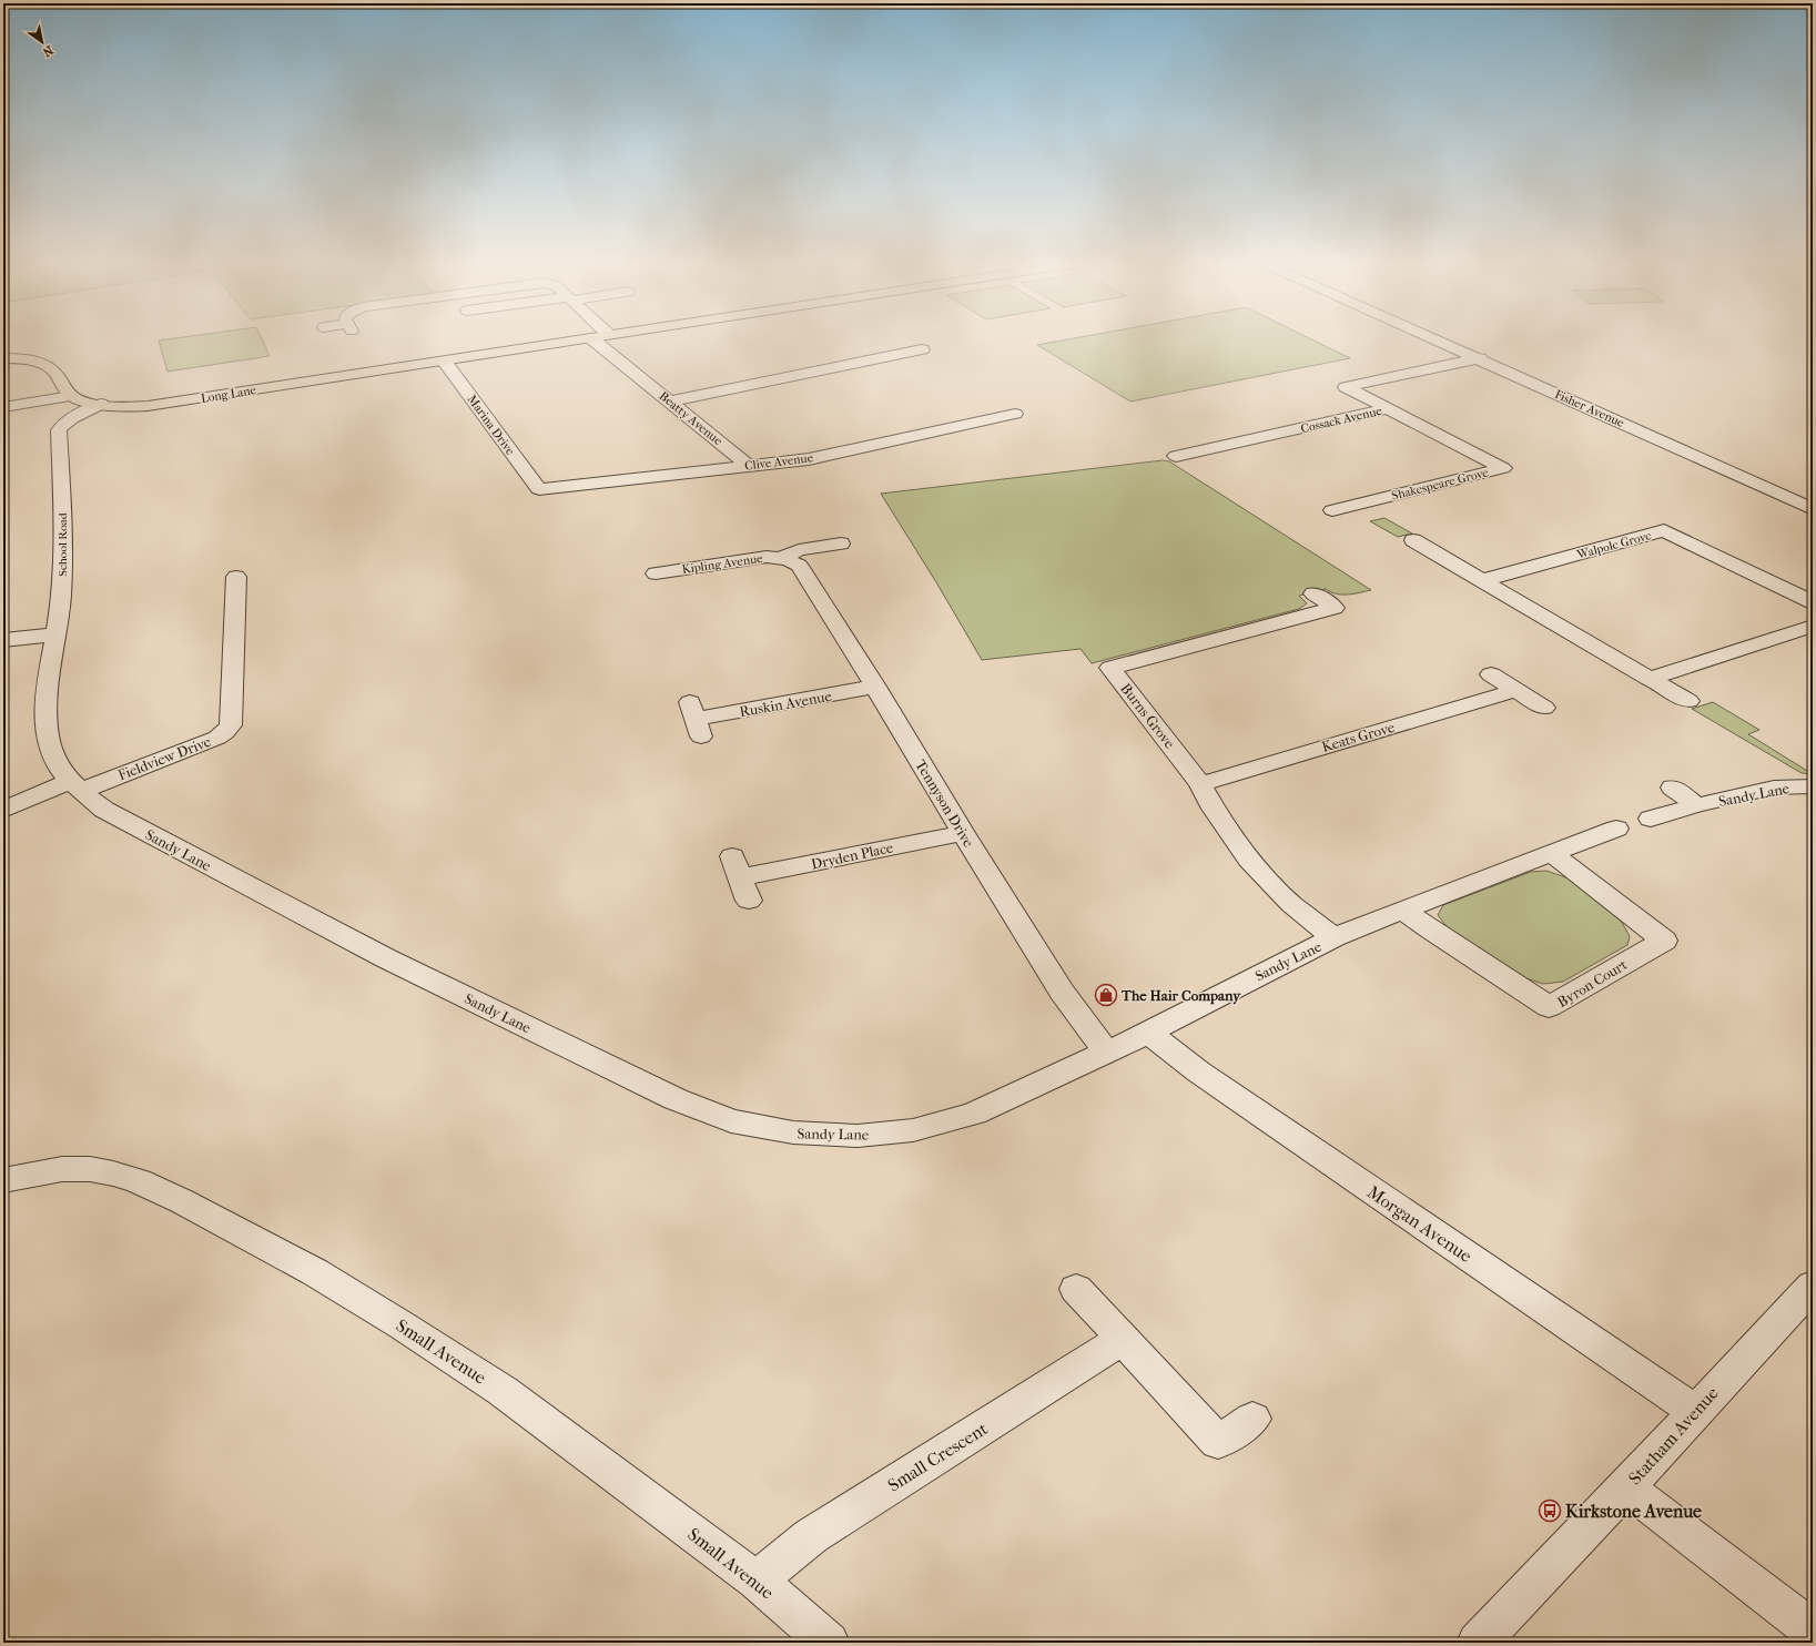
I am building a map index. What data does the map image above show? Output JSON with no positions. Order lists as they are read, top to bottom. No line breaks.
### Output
{"streets":{"main road":["Long Lane"],"street":["Fisher Avenue","Beatty Avenue","Cossack Avenue","Marina Drive","Clive Avenue","Shakespeare Grove","School Road","Walpole Grove","Kipling Avenue","Ruskin Avenue","Burns Grove","Keats Grove","Fieldview Drive","Sandy Lane","Tennyson Drive","Dryden Place","Byron Court","Morgan Avenue","Small Avenue","Statham Avenue","Small Crescent"]},"crossings":[["Long Lane","Marina Drive"],["Long Lane","School Road"],["Fisher Avenue","Cossack Avenue"],["Beatty Avenue","Clive Avenue"],["Cossack Avenue","Shakespeare Grove"],["Marina Drive","Clive Avenue"],["School Road","Fieldview Drive"],["School Road","Sandy Lane"],["Kipling Avenue","Tennyson Drive"],["Ruskin Avenue","Tennyson Drive"],["Burns Grove","Keats Grove"],["Burns Grove","Sandy Lane"],["Fieldview Drive","Sandy Lane"],["Sandy Lane","Tennyson Drive"],["Sandy Lane","Byron Court"],["Sandy Lane","Morgan Avenue"],["Tennyson Drive","Dryden Place"],["Morgan Avenue","Statham Avenue"],["Small Avenue","Small Crescent"]],"places":{"shop":["The Hair Company"],"bus stop":["Kirkstone Avenue"]},"north":"bottom right"}
